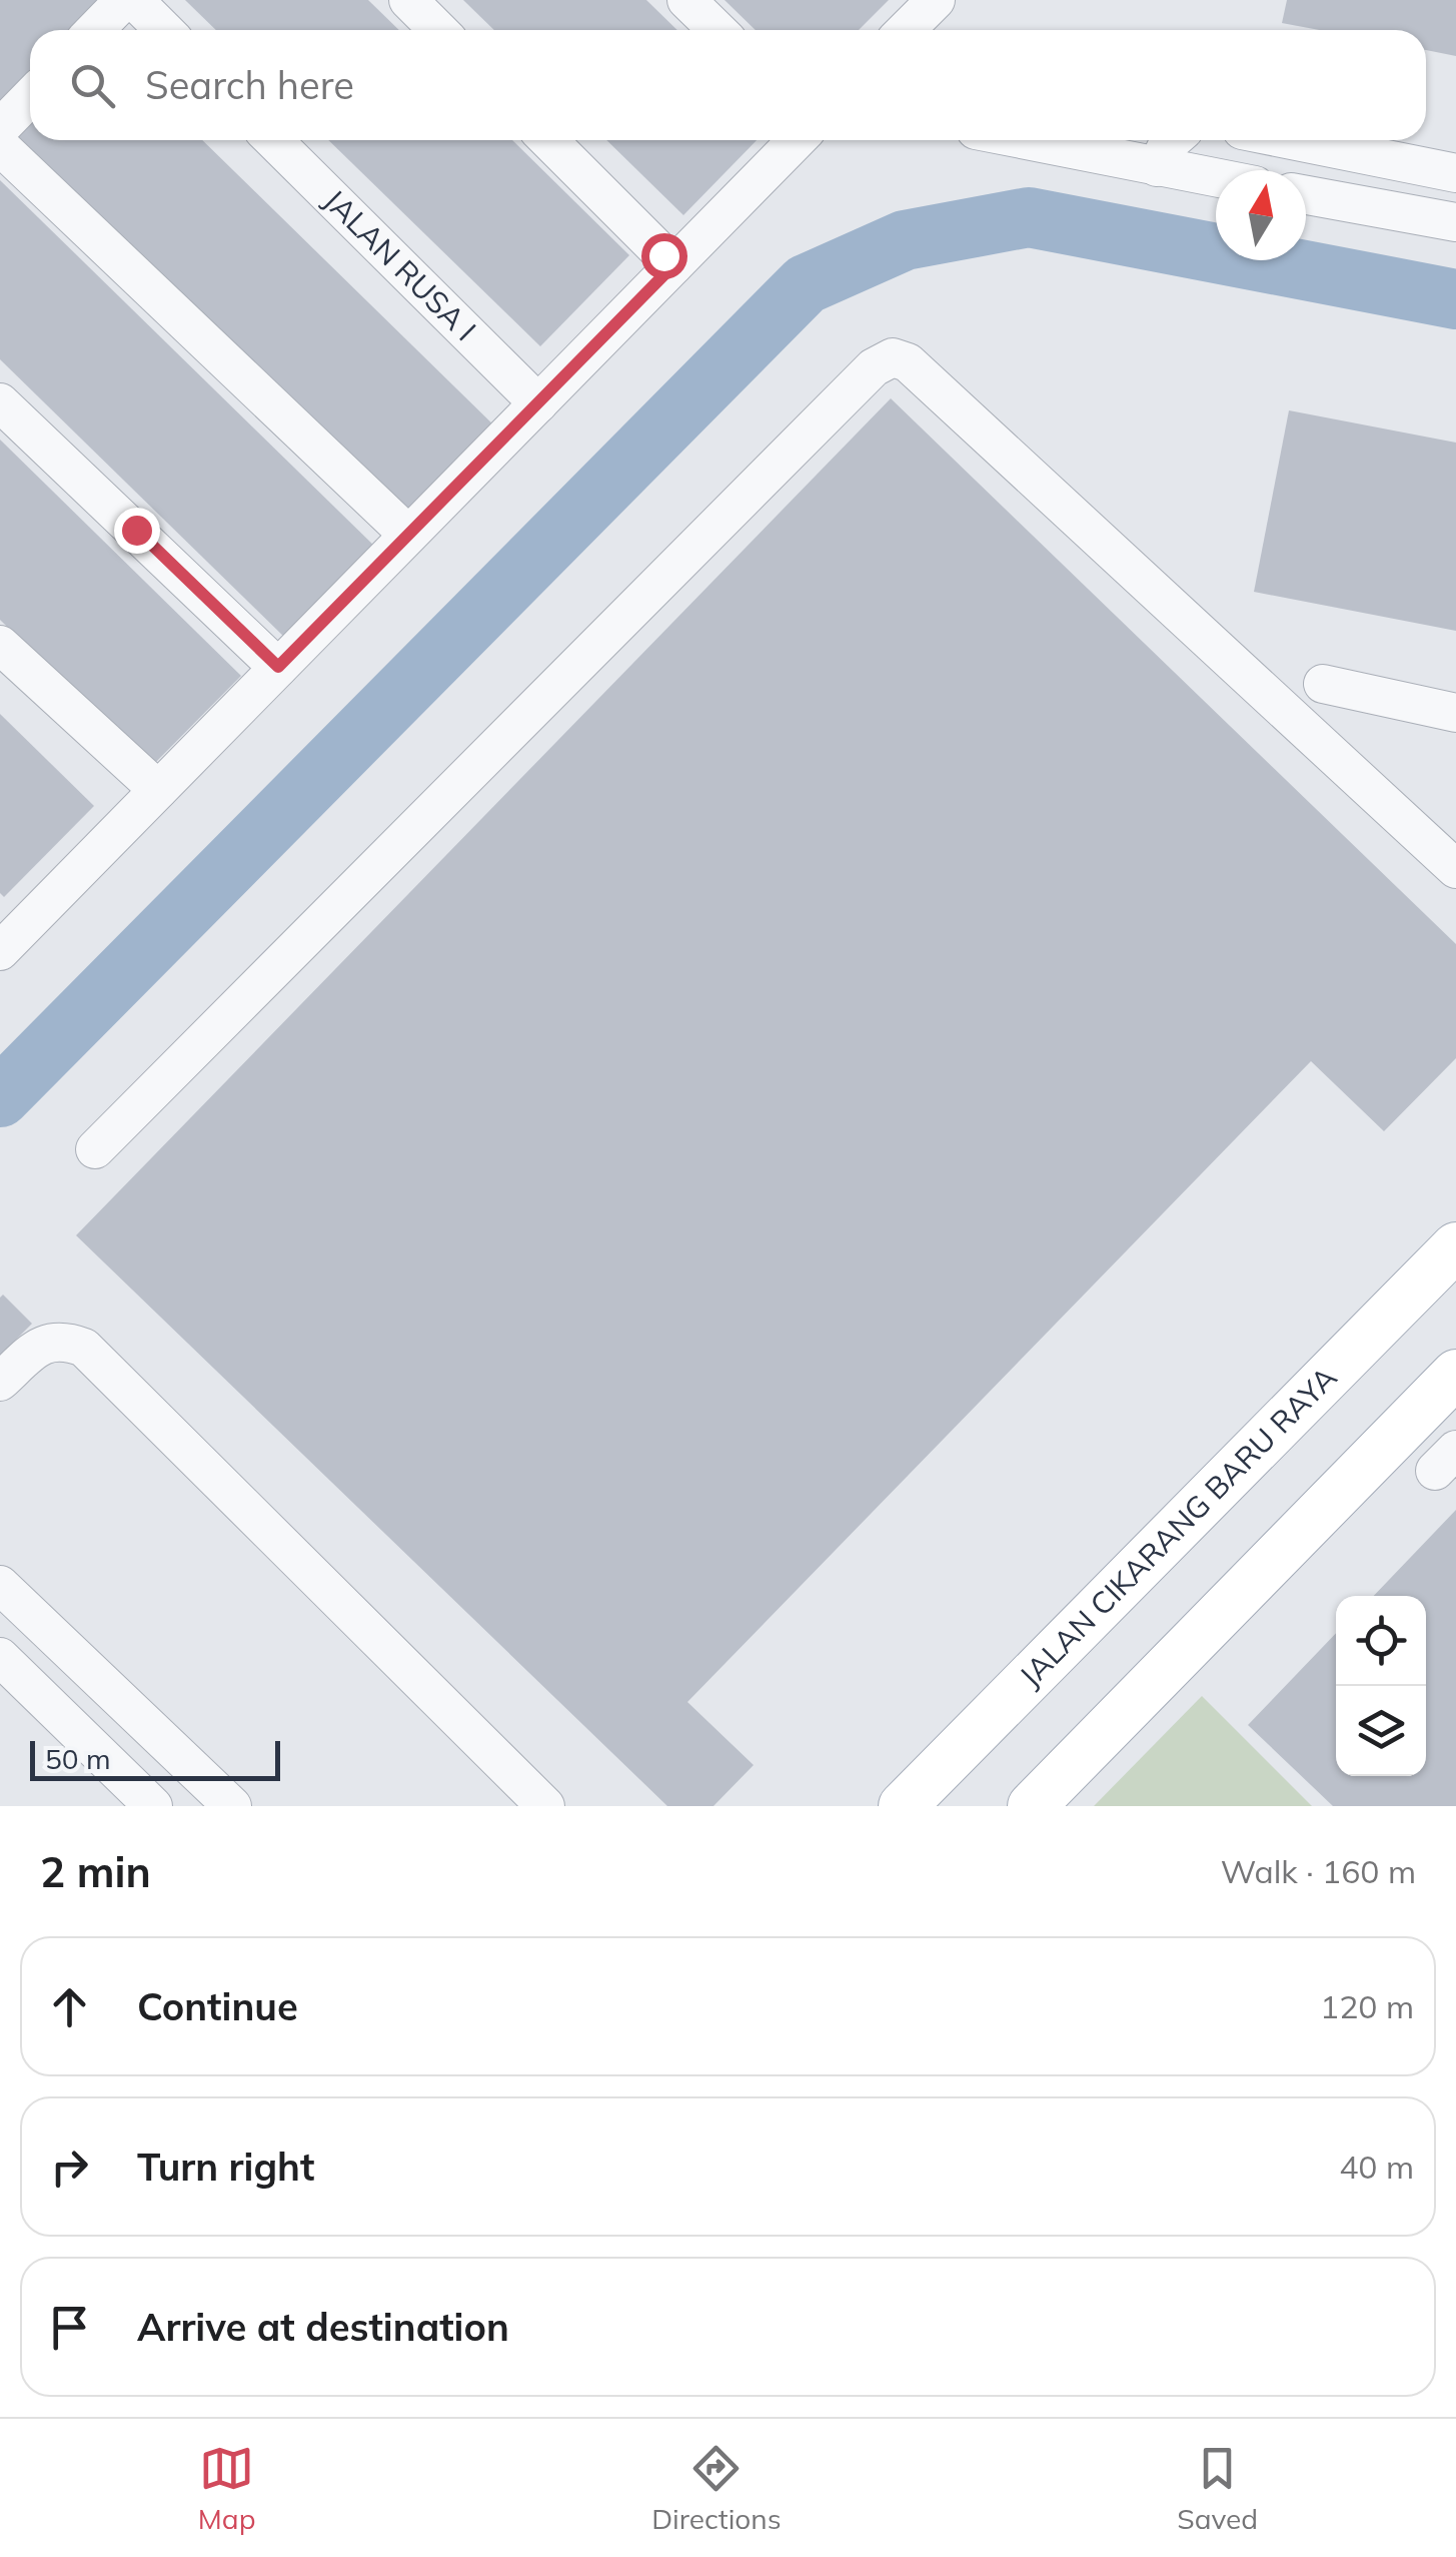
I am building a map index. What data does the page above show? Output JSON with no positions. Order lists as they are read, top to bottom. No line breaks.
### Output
{"streets":{"main road":["JALAN CIKARANG BARU RAYA"],"street":["JALAN RUSA I"]},"scale_bar":"50 m","north":"top","page":{"search":"Search here","scale":"50 m","heading":["2 min","Walk · 160 m"],"list":[["Continue","120 m"],["Turn right","40 m"],"Arrive at destination"],"nav":["Map","Directions","Saved"]}}
